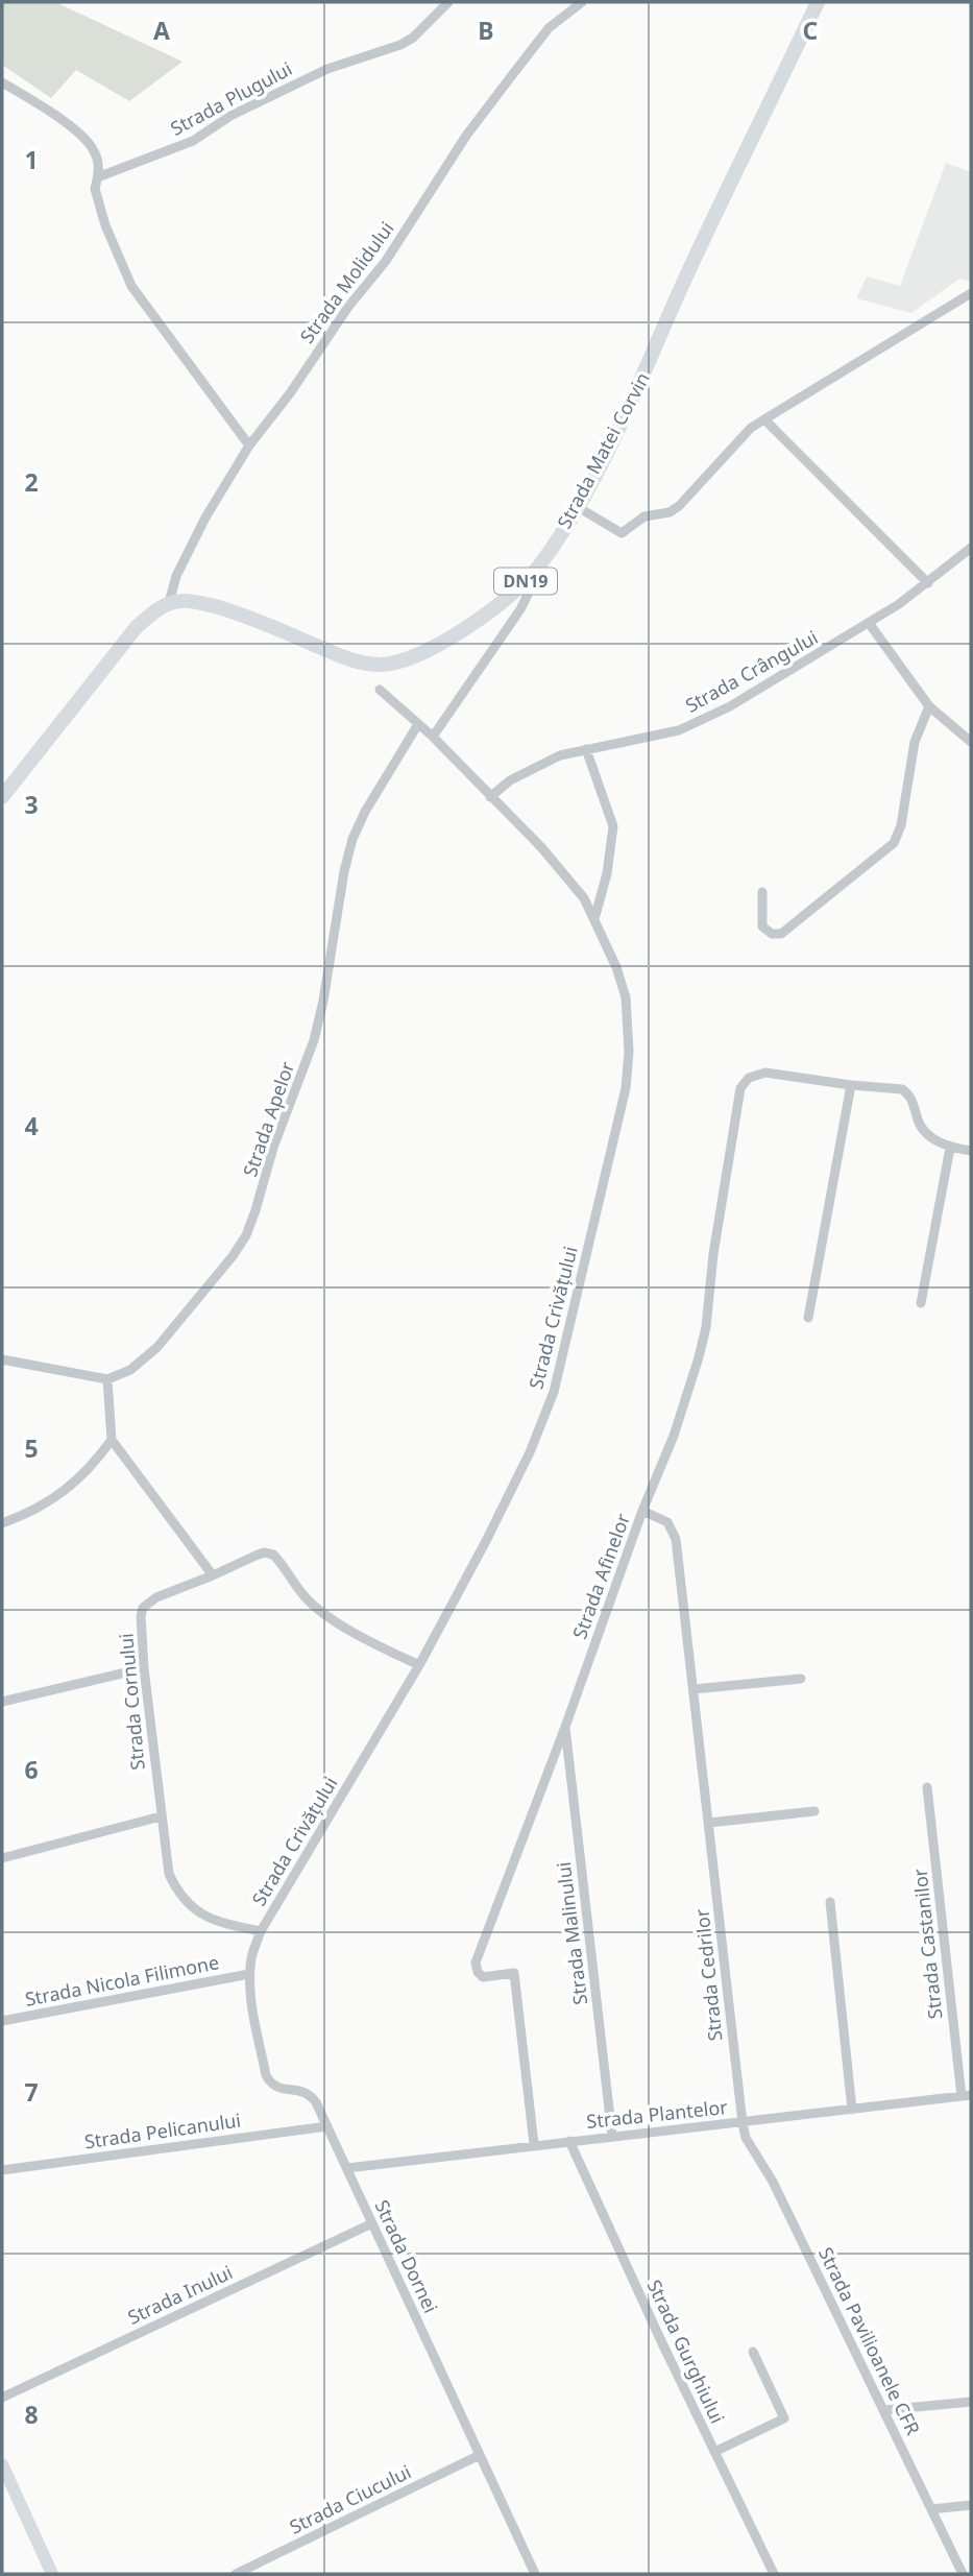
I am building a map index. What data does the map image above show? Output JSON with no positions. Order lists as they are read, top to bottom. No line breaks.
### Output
{"streets":{"main road":["Strada Matei Corvin","DN19"],"street":["Strada Plugului","Strada Molidului","Strada Crângului","Strada Apelor","Strada Crivățului","Strada Afinelor","Strada Cornului","Strada Malinului","Strada Castanilor","Strada Cedrilor","Strada Nicola Filimone","Strada Plantelor","Strada Pelicanului","Strada Dornei","Strada Inului","Strada Pavilioanele CFR","Strada Gurghiului","Strada Ciucului"]},"crossings":[["Strada Molidului","Strada Matei Corvin"],["Strada Crângului","Strada Crivățului"],["Strada Apelor","Strada Crivățului"],["Strada Crivățului","Strada Cornului"],["Strada Crivățului","Strada Nicola Filimone"],["Strada Crivățului","Strada Dornei"],["Strada Afinelor","Strada Malinului"],["Strada Afinelor","Strada Cedrilor"],["Strada Afinelor","Strada Plantelor"],["Strada Malinului","Strada Plantelor"],["Strada Castanilor","Strada Plantelor"],["Strada Cedrilor","Strada Plantelor"],["Strada Cedrilor","Strada Pavilioanele CFR"],["Strada Nicola Filimone","Strada Dornei"],["Strada Plantelor","Strada Dornei"],["Strada Plantelor","Strada Pavilioanele CFR"],["Strada Plantelor","Strada Gurghiului"],["Strada Pelicanului","Strada Dornei"],["Strada Dornei","Strada Inului"],["Strada Dornei","Strada Ciucului"]],"grid":{"columns":["A","B","C"],"rows":["1","2","3","4","5","6","7","8"]}}
